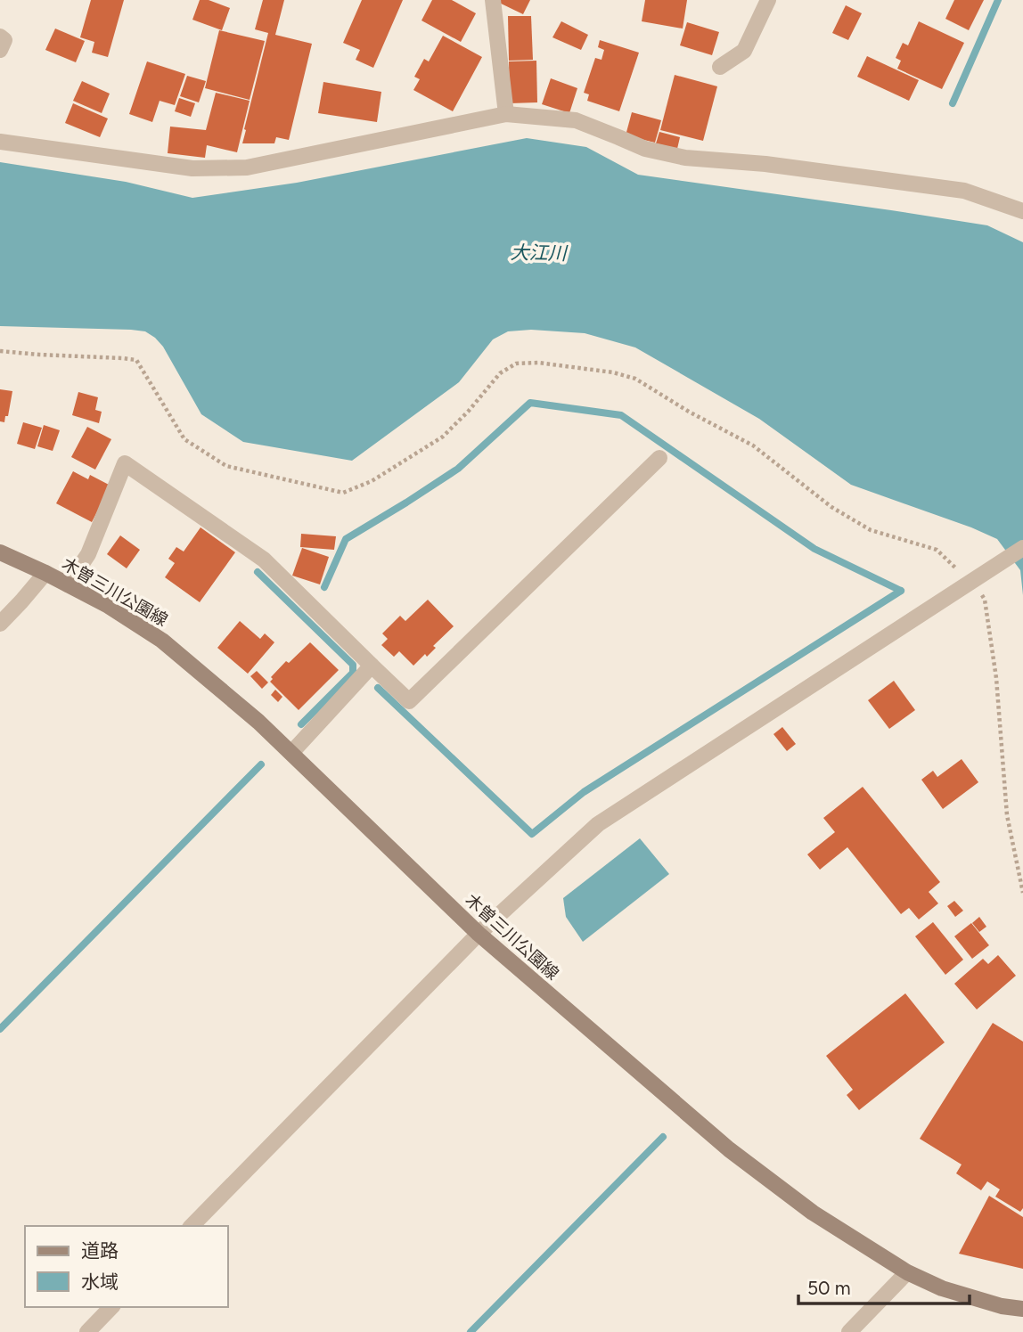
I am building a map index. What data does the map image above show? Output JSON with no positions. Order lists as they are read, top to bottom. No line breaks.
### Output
{"streets":{"main road":["木曽三川公園線"]},"water":["大江川"],"legend":["道路","水域"],"scale_bar":"50 m"}
